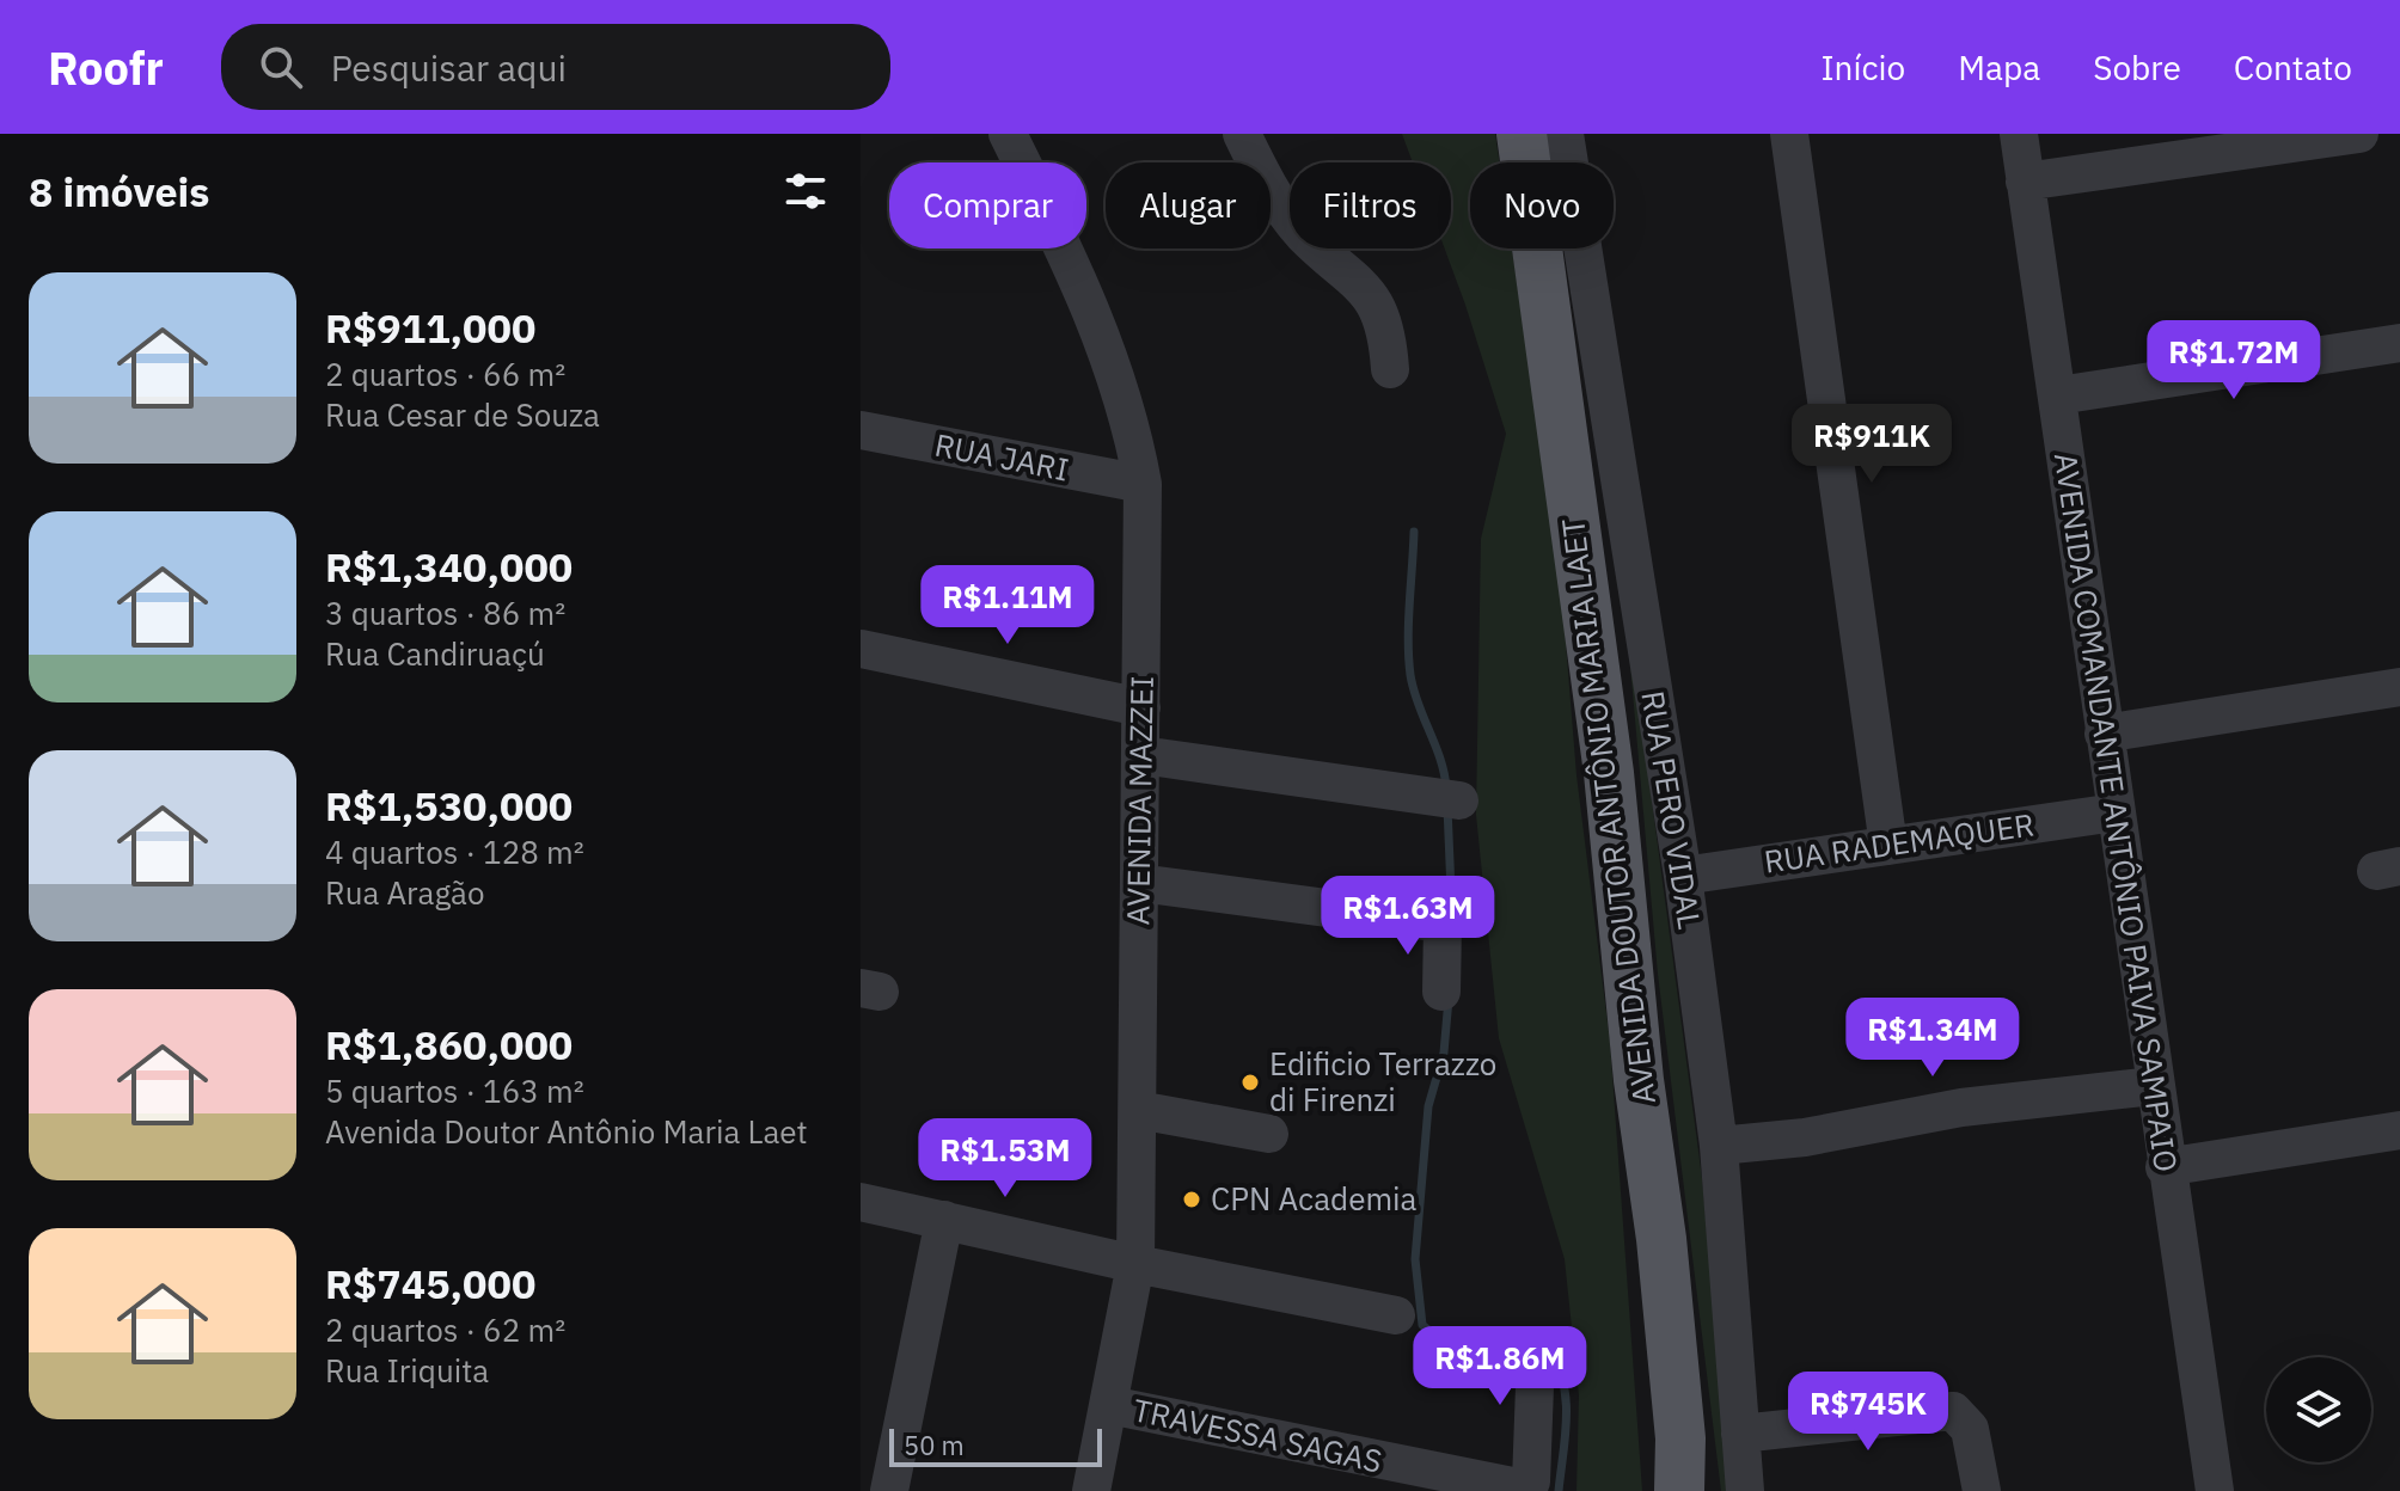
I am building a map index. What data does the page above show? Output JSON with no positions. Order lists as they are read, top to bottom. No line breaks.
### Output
{"streets":{"main road":["AVENIDA DOUTOR ANTÔNIO MARIA LAET"],"street":["RUA JARI","AVENIDA MAZZEI","RUA PERO VIDAL","AVENIDA COMANDANTE ANTÔNIO PAIVA SAMPAIO","RUA RADEMAQUER","TRAVESSA SAGAS"]},"crossings":[["RUA JARI","AVENIDA MAZZEI"],["AVENIDA MAZZEI","TRAVESSA SAGAS"],["RUA PERO VIDAL","RUA RADEMAQUER"],["AVENIDA COMANDANTE ANTÔNIO PAIVA SAMPAIO","RUA RADEMAQUER"]],"places":["Edificio Terrazzo di Firenzi","CPN Academia"],"scale_bar":"50 m","page":{"header":"Roofr","search":"Pesquisar aqui","nav":["Início","Mapa","Sobre","Contato"],"heading":"8 imóveis","chip":["Comprar","Alugar","Filtros","Novo"],"list":[{"name":"R$911,000","note":"2 quartos · 66 m² · Rua Cesar de Souza"},{"name":"R$1,340,000","note":"3 quartos · 86 m² · Rua Candiruaçú"},{"name":"R$1,530,000","note":"4 quartos · 128 m² · Rua Aragão"},{"name":"R$1,860,000","note":"5 quartos · 163 m² · Avenida Doutor Antônio Maria Laet"},{"name":"R$745,000","note":"2 quartos · 62 m² · Rua Iriquita"}],"price":["R$1.72M","R$911K","R$1.11M","R$1.63M","R$1.34M","R$1.53M","R$1.86M","R$745K"],"scale":"50 m"}}
